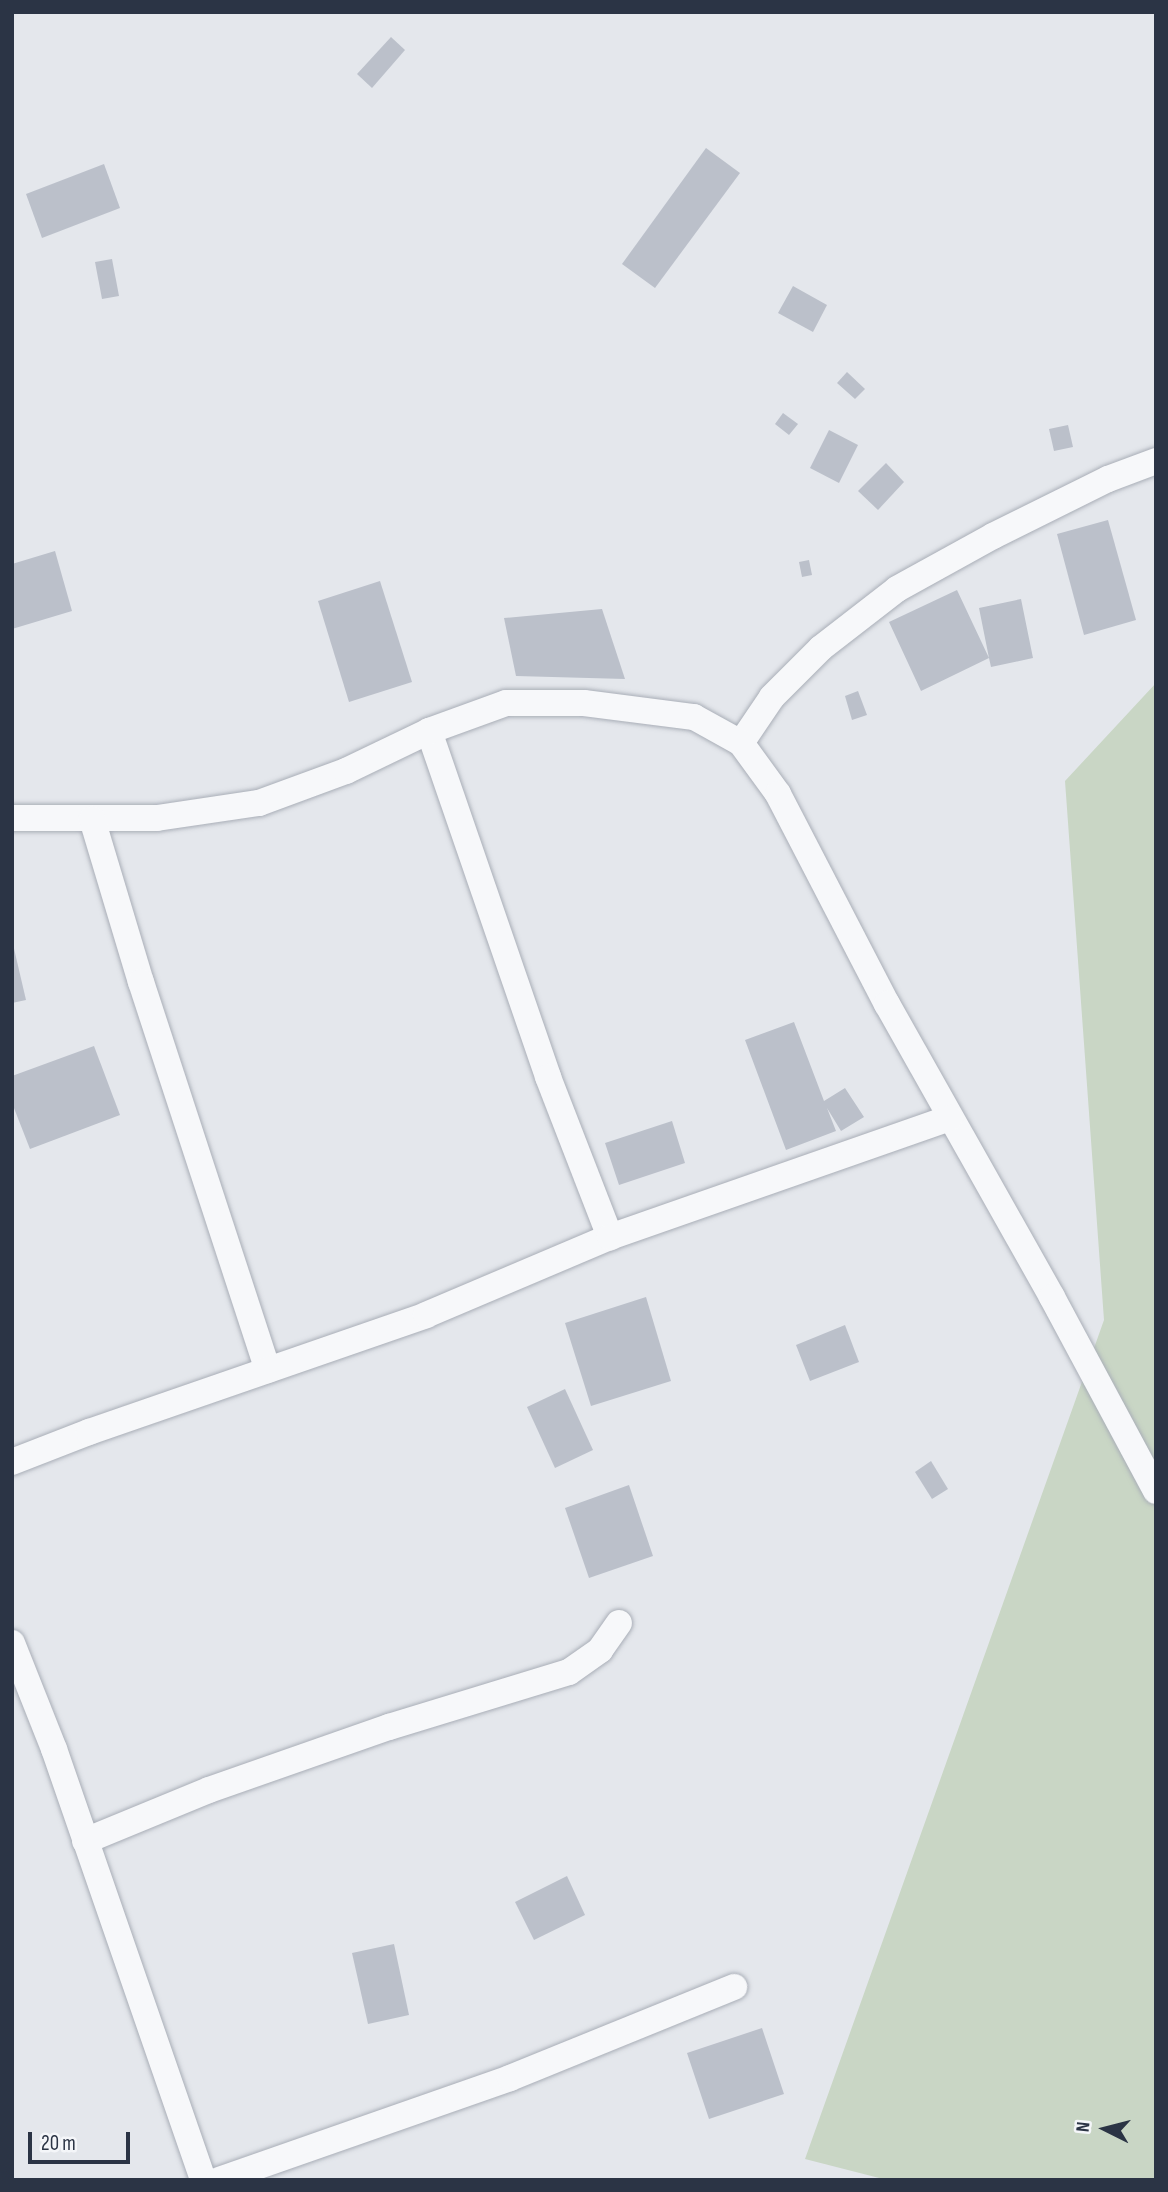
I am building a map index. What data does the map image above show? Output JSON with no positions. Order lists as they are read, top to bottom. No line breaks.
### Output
{"scale_bar":"20 m","north":"left"}
